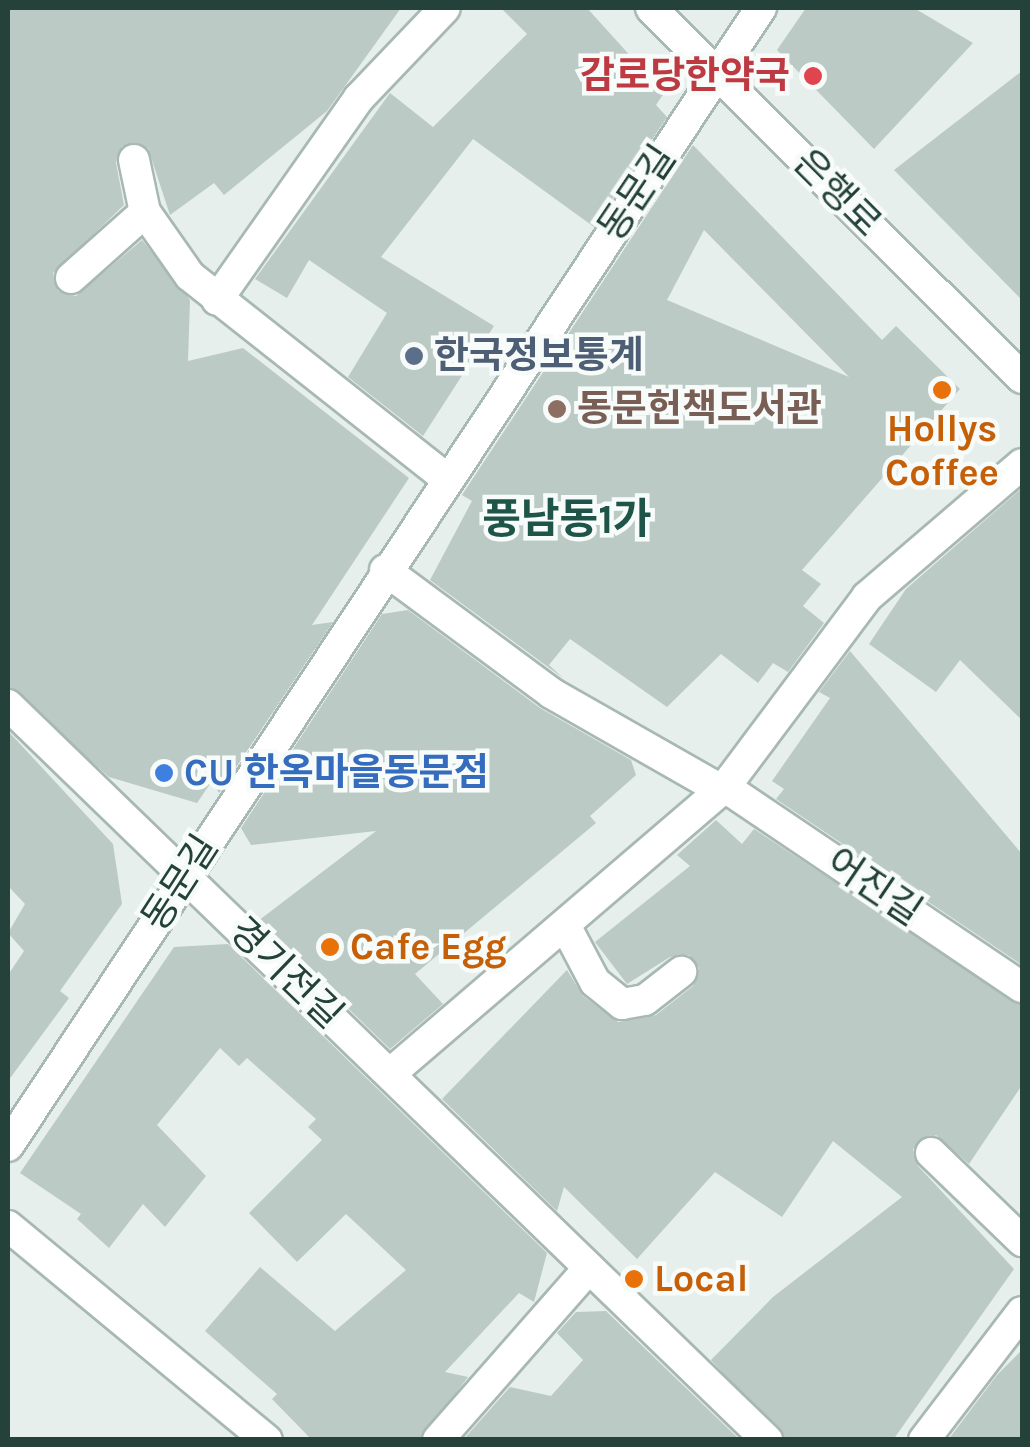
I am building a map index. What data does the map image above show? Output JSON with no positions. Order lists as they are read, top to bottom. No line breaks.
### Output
{"streets":{"street":["동문길","은행로","어진길","경기전길"]},"crossings":[["동문길","은행로"],["동문길","경기전길"]],"districts":["풍남동1가"],"places":["감로당한약국","한국정보통계","Hollys Coffee","동문헌책도서관","CU 한옥마을동문점","Cafe Egg","Local"]}
